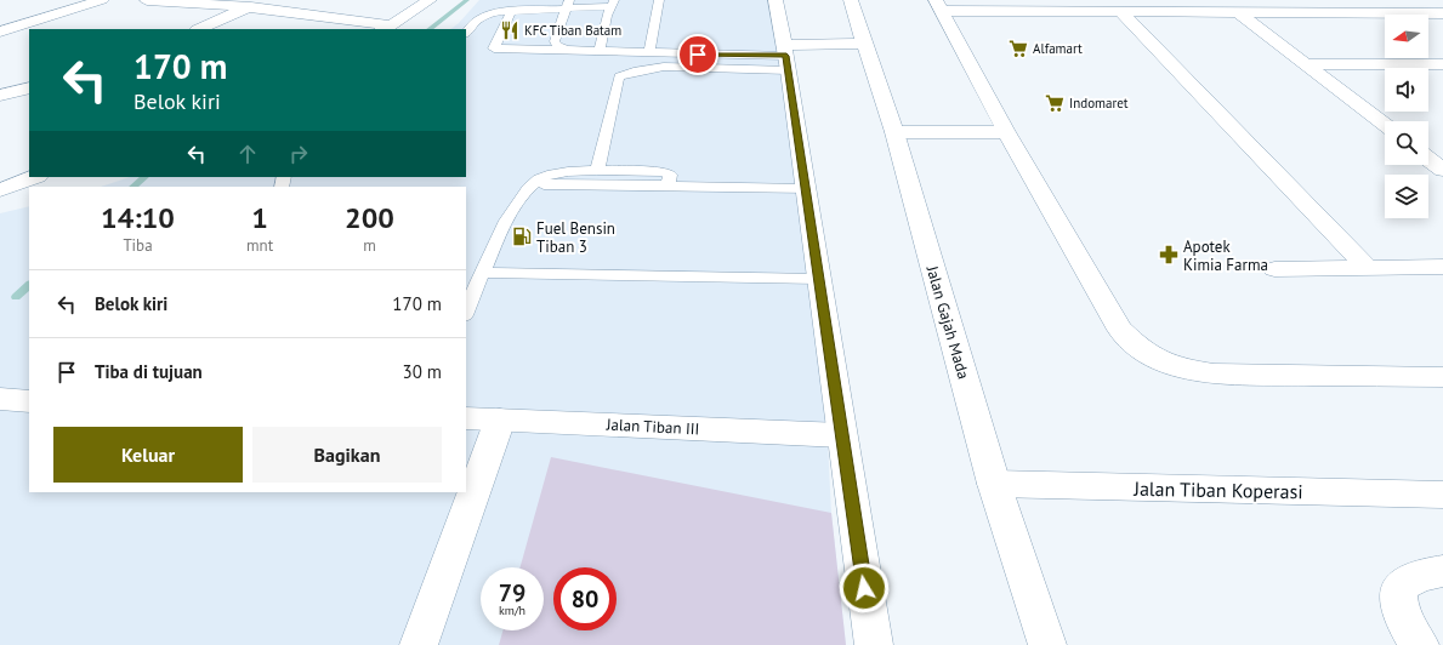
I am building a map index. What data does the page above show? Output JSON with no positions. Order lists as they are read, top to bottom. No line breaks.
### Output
{"streets":{"main road":["Jalan Gajah Mada","Jalan Tiban III","Jalan Tiban Koperasi"]},"crossings":[["Jalan Gajah Mada","Jalan Tiban Koperasi"]],"places":{"restaurant":["KFC Tiban Batam"],"supermarket":["Alfamart","Indomaret"],"fuel station":["Fuel Bensin Tiban 3"],"pharmacy":["Apotek Kimia Farma"]},"north":"left","page":{"turn":["170 m","Belok kiri"],"eta":["14:10","Tiba","1","mnt","200","m"],"list":[{"name":"Belok kiri","value":"170 m"},{"name":"Tiba di tujuan","value":"30 m"}],"buttons":["Keluar","Bagikan"],"speed":"79 km/h","limit":"80"}}
